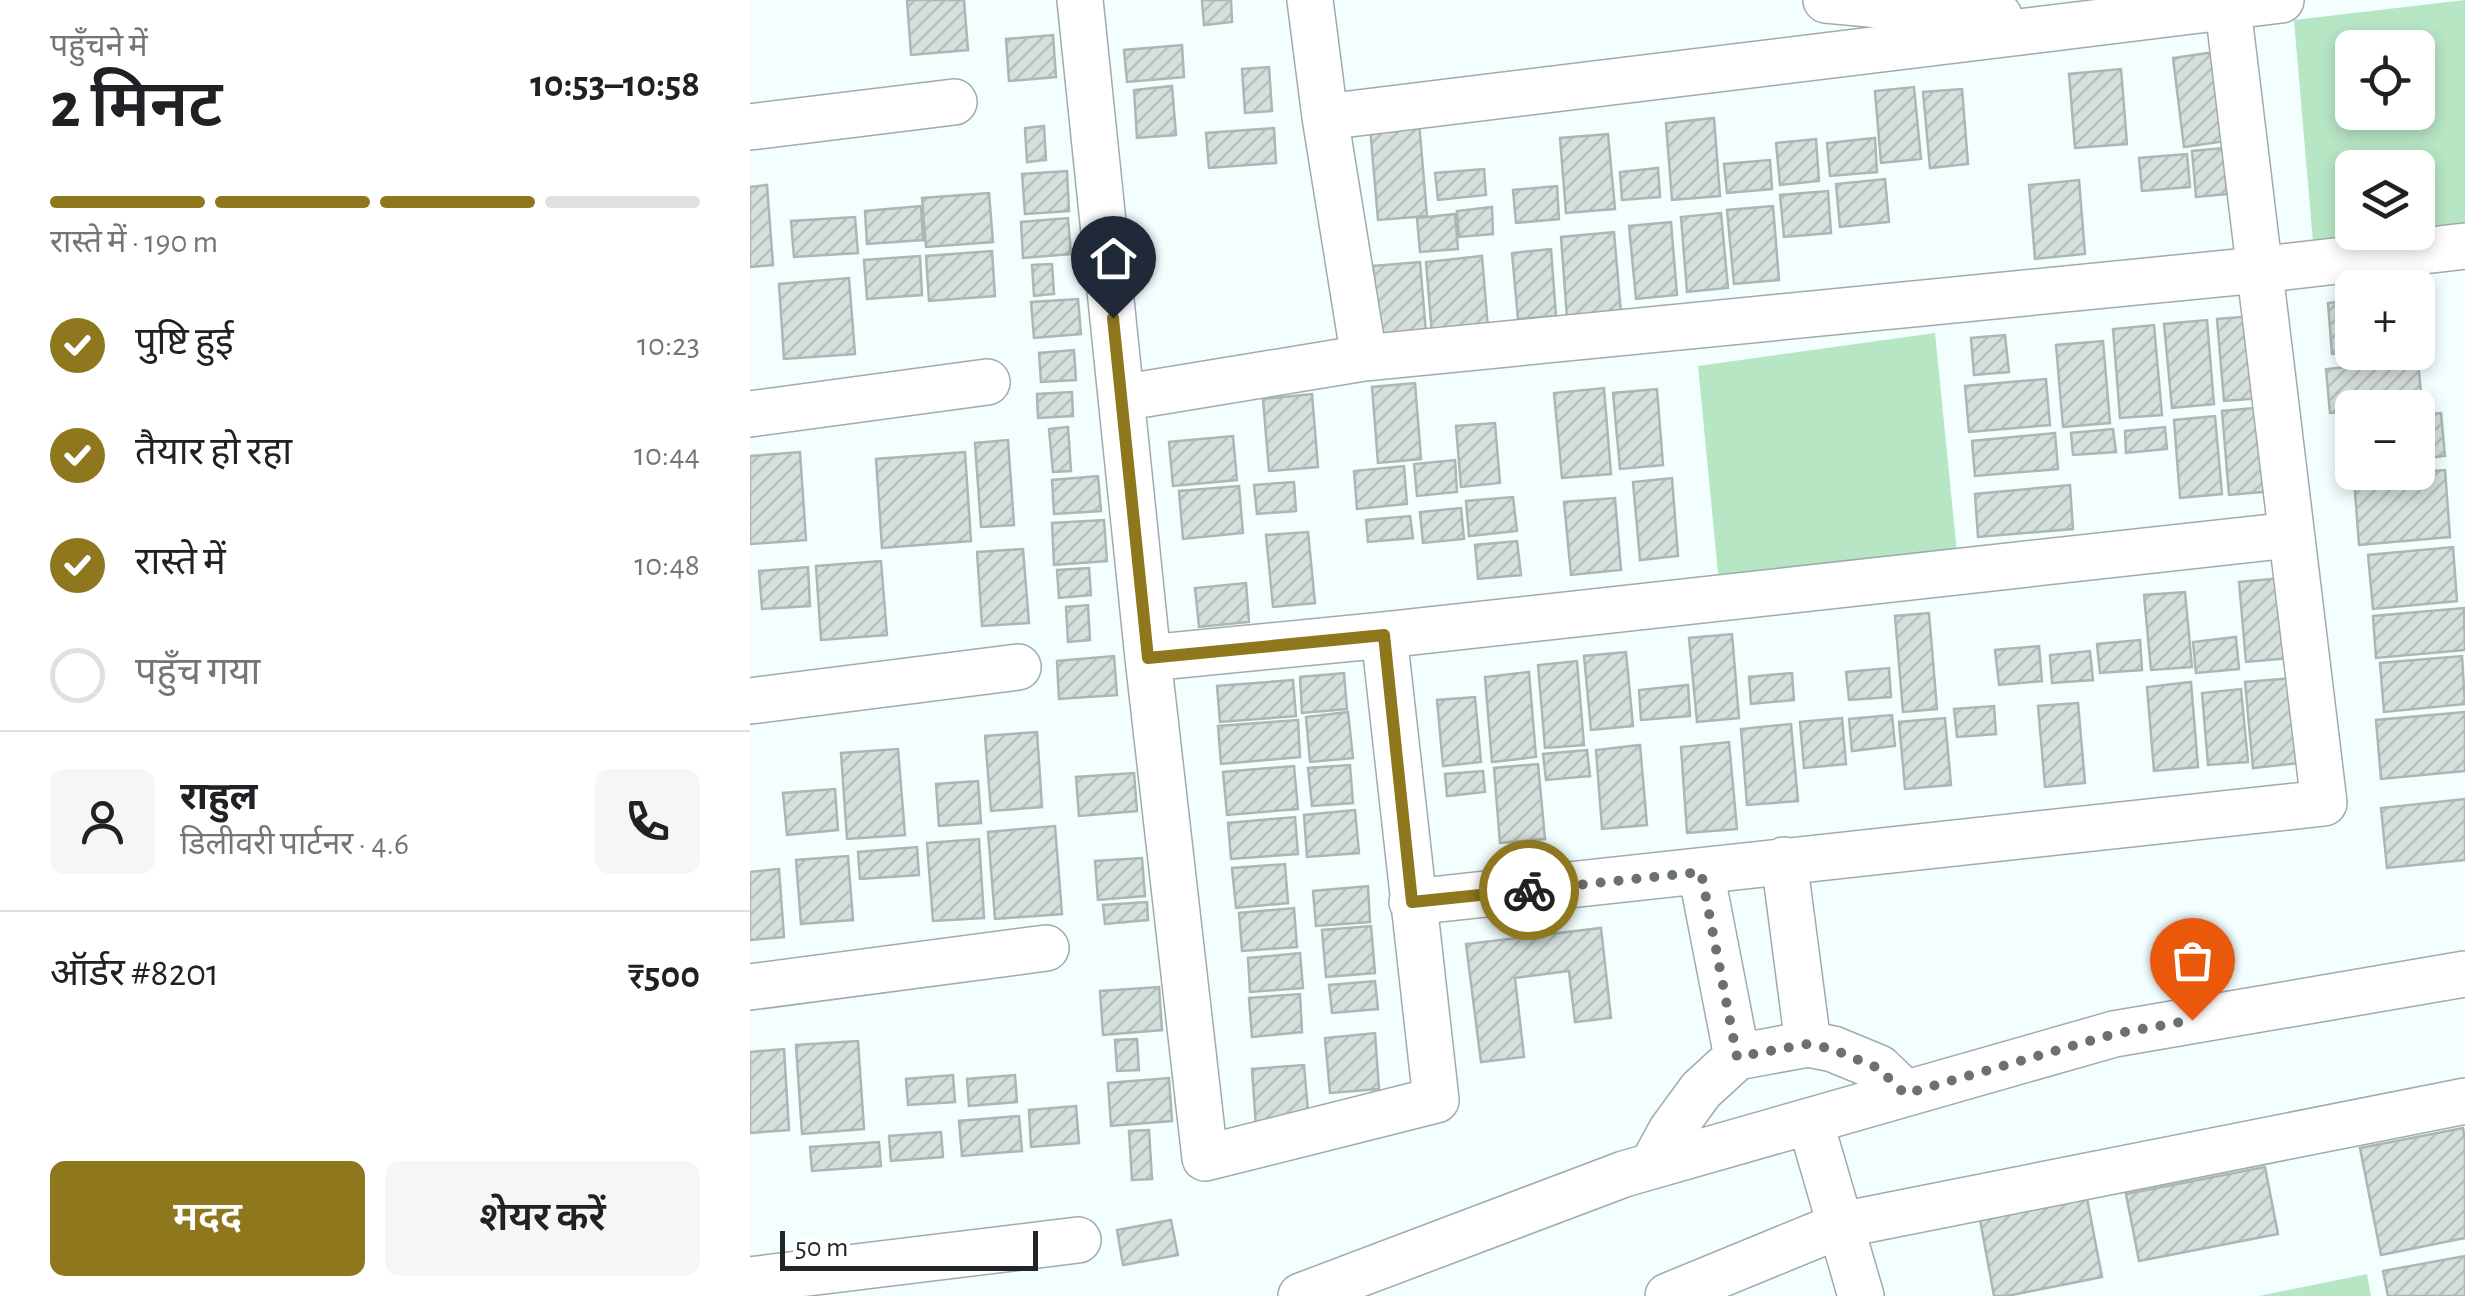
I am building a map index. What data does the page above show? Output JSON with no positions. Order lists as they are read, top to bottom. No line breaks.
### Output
{"scale_bar":"50 m","page":{"heading":["2 मिनट","पहुँचने में","10:53–10:58"],"panel":["राहुल","डिलीवरी पार्टनर · 4.6","ऑर्डर #8201","₹500"],"map_buttons":["+","−"],"bar":"रास्ते में · 190 m","list":[["पुष्टि हुई","10:23"],["तैयार हो रहा","10:44"],["रास्ते में","10:48"],"पहुँच गया"],"buttons":["मदद","शेयर करें"],"scale":"50 m"}}
